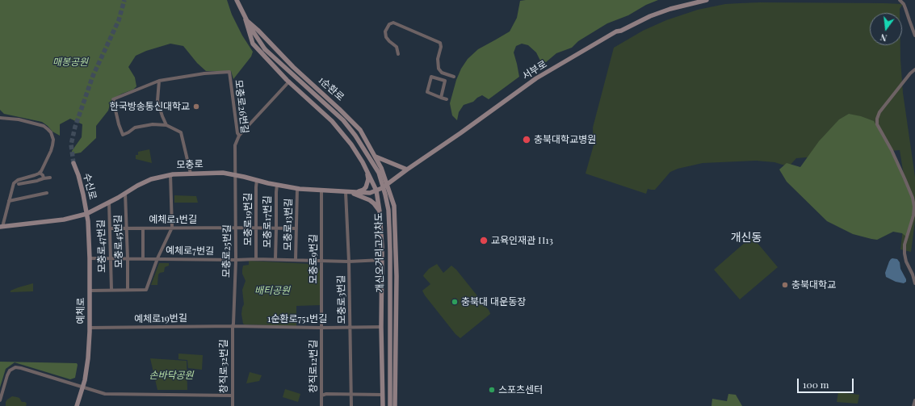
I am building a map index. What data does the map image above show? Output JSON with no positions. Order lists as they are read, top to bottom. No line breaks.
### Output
{"streets":{"main road":["서부로","1순환로","모충로","수신로","개신오거리고가차도","예체로"],"street":["모충로26번길","예체로1번길","모충로19번길","모충로17번길","모충로13번길","모충로45번길","모충로47번길","예체로7번길","모충로25번길","모충로9번길","모충로3번길","예체로19번길","1순환로751번길","창직로32번길","창직로12번길"]},"crossings":[["서부로","1순환로"],["서부로","모충로"],["1순환로","모충로"],["1순환로","개신오거리고가차도"],["모충로26번길","모충로"],["모충로26번길","모충로25번길"],["모충로","수신로"],["모충로","모충로19번길"],["모충로","모충로17번길"],["모충로","모충로13번길"],["모충로","모충로45번길"],["모충로","모충로47번길"],["모충로","모충로25번길"],["모충로","모충로9번길"],["모충로","모충로3번길"],["모충로","예체로"],["수신로","예체로"],["예체로1번길","모충로19번길"],["예체로1번길","모충로17번길"],["예체로1번길","모충로13번길"],["예체로1번길","모충로45번길"],["예체로1번길","모충로47번길"],["예체로1번길","모충로25번길"],["모충로45번길","예체로7번길"],["모충로47번길","예체로7번길"],["예체로7번길","모충로25번길"],["예체로7번길","예체로"],["모충로25번길","예체로19번길"],["모충로25번길","1순환로751번길"],["모충로25번길","창직로32번길"],["모충로9번길","1순환로751번길"],["모충로9번길","창직로12번길"],["모충로3번길","1순환로751번길"],["예체로","예체로19번길"],["예체로19번길","1순환로751번길"],["예체로19번길","창직로32번길"],["1순환로751번길","창직로32번길"],["1순환로751번길","창직로12번길"]],"districts":["개신동"],"parks":["매봉공원","배티공원","손바닥공원"],"places":["한국방송통신대학교","충북대학교병원","교육인재관 H13","충북대학교","충북대 대운동장","스포츠센터"],"scale_bar":"100 m","north":"bottom"}
